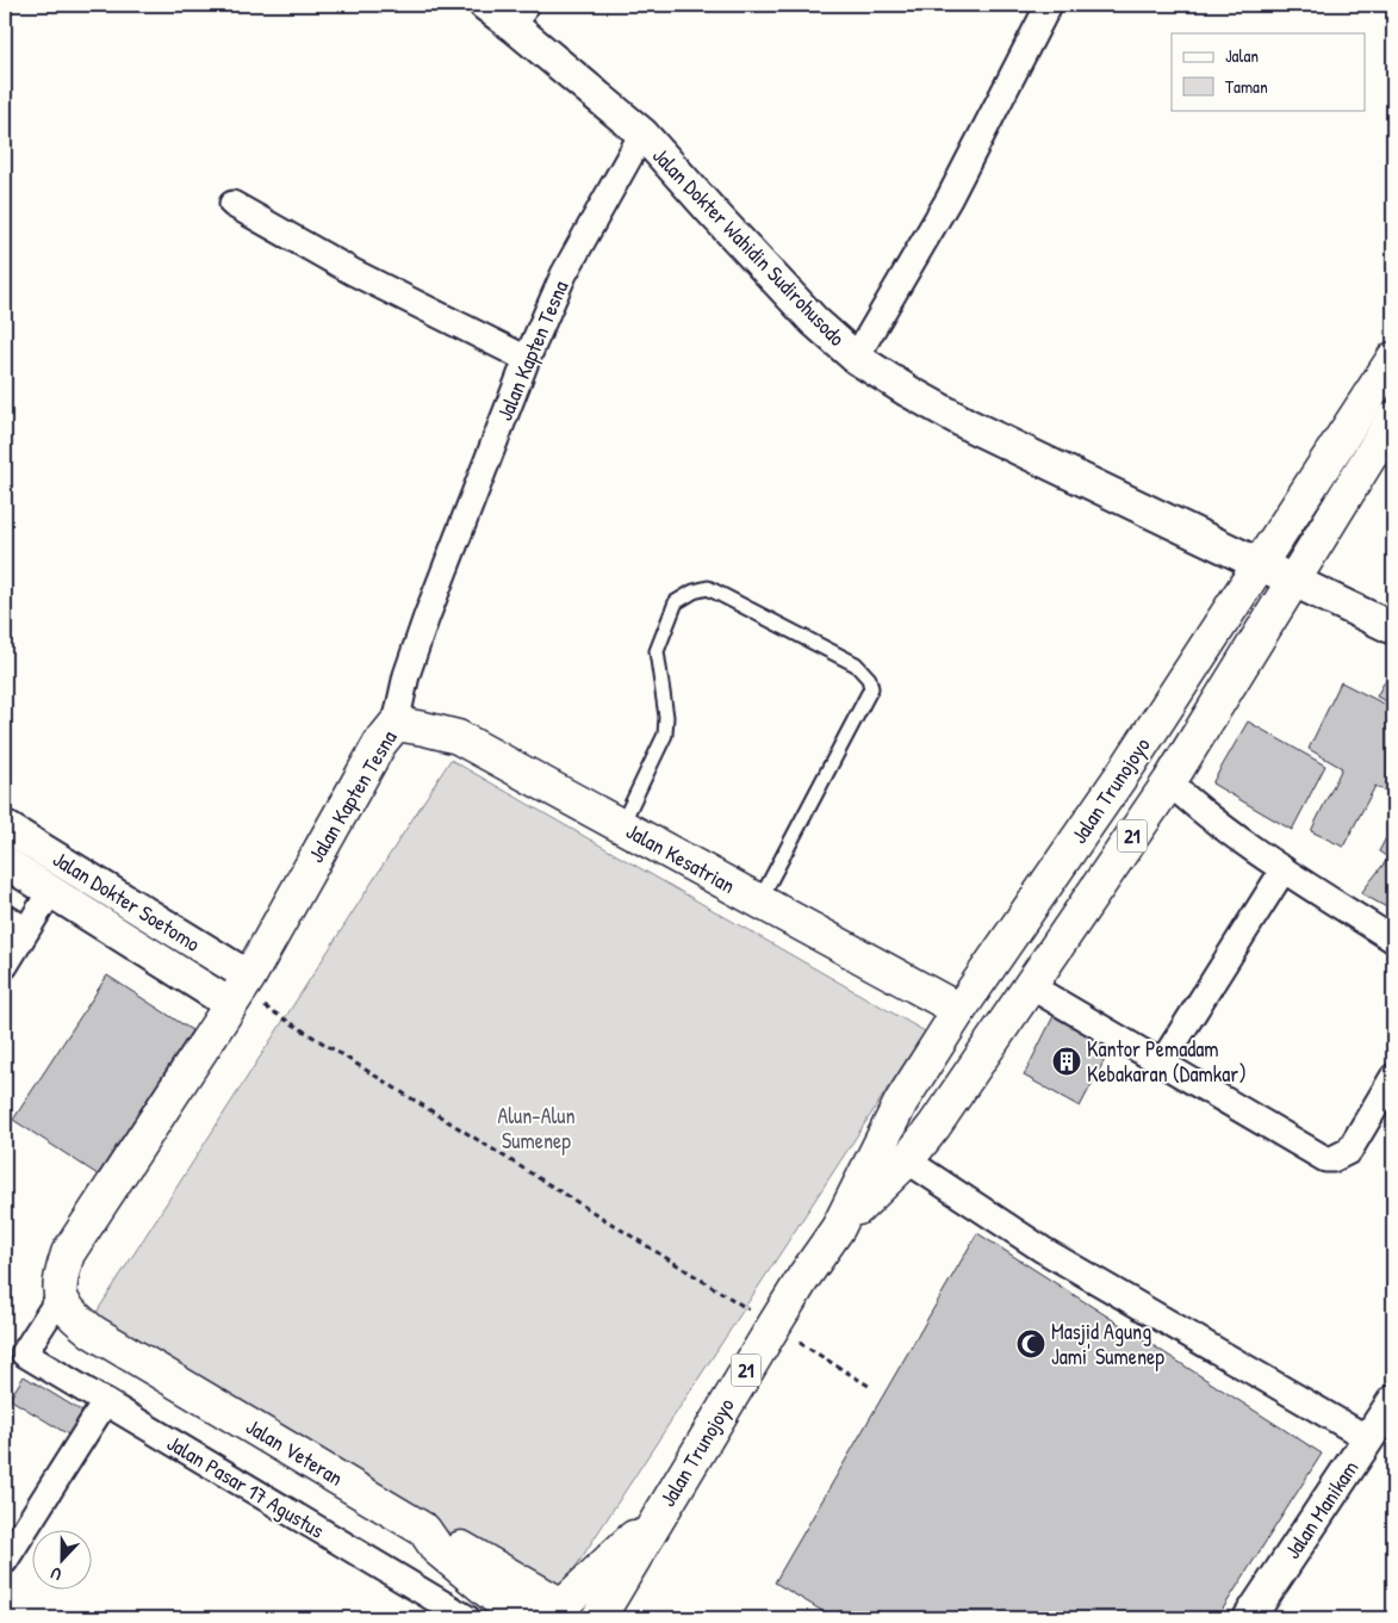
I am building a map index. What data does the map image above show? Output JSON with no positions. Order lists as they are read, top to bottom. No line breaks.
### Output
{"streets":{"highway":["Jalan Kapten Tesna","Jalan Trunojoyo","21","Jalan Kesatrian","Jalan Veteran"],"street":["Jalan Dokter Wahidin Sudirohusodo","Jalan Dokter Soetomo","Jalan Pasar 17 Agustus","Jalan Manikam"]},"crossings":[["Jalan Dokter Wahidin Sudirohusodo","Jalan Kapten Tesna"],["Jalan Dokter Wahidin Sudirohusodo","Jalan Trunojoyo"],["Jalan Kapten Tesna","Jalan Kesatrian"],["Jalan Kapten Tesna","Jalan Dokter Soetomo"],["Jalan Kapten Tesna","Jalan Veteran"],["Jalan Kapten Tesna","Jalan Pasar 17 Agustus"],["Jalan Trunojoyo","Jalan Kesatrian"],["Jalan Veteran","Jalan Pasar 17 Agustus"]],"parks":["Alun-Alun Sumenep"],"places":{"building":["Kantor Pemadam Kebakaran (Damkar)"],"mosque":["Masjid Agung Jami' Sumenep"]},"legend":["Jalan","Taman"],"north":"bottom"}
